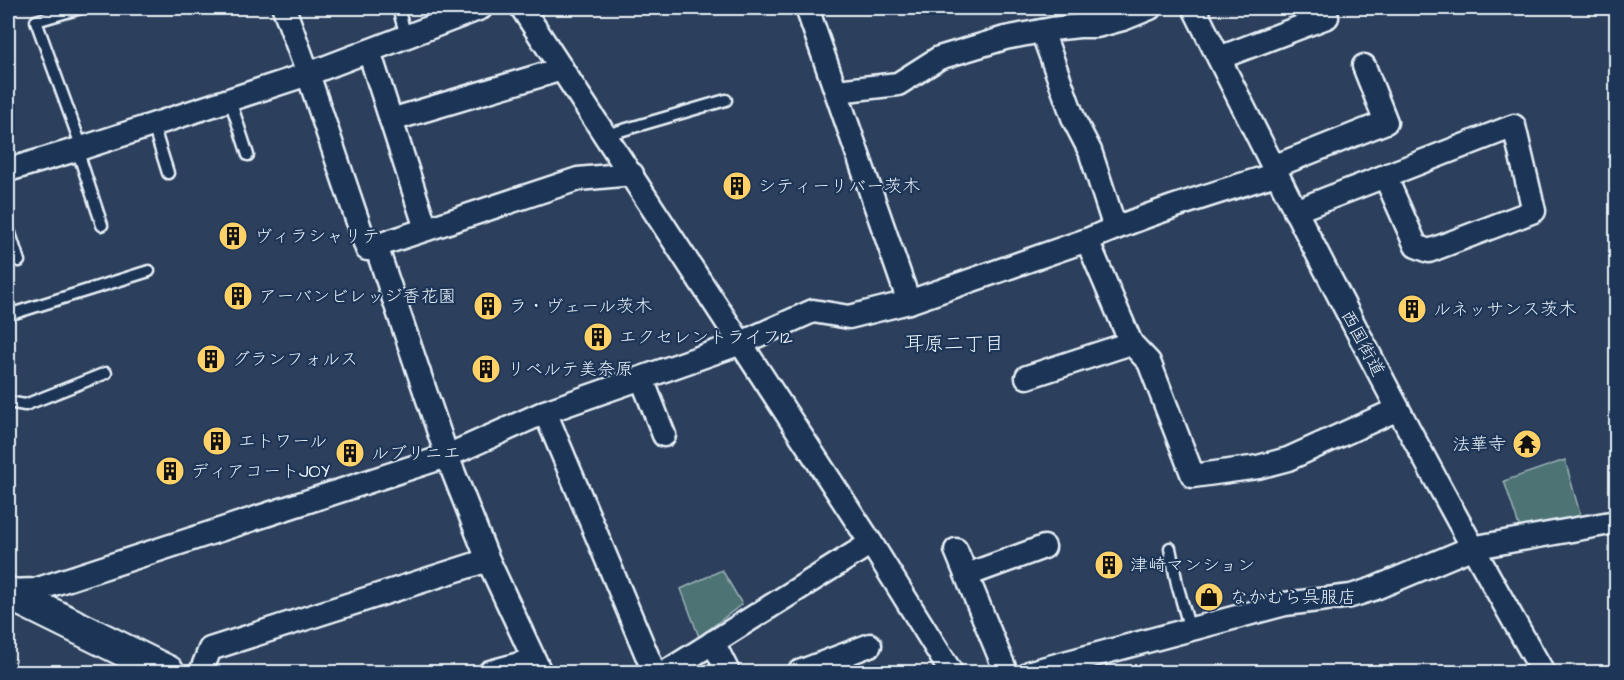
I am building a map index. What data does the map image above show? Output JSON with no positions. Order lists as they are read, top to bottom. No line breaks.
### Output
{"streets":{"street":["西国街道"]},"districts":["耳原二丁目"],"places":{"building":["シティーリバー茨木","ヴィラシャリテ","アーバンビレッジ香花園","ラ・ヴェール茨木","ルネッサンス茨木","エクセレントライフ12","グランフォルス","リベルテ美奈原","エトワール","ルブリニエ","ディアコートJOY","津崎マンション"],"temple":["法華寺"],"shop":["なかむら呉服店"]}}
